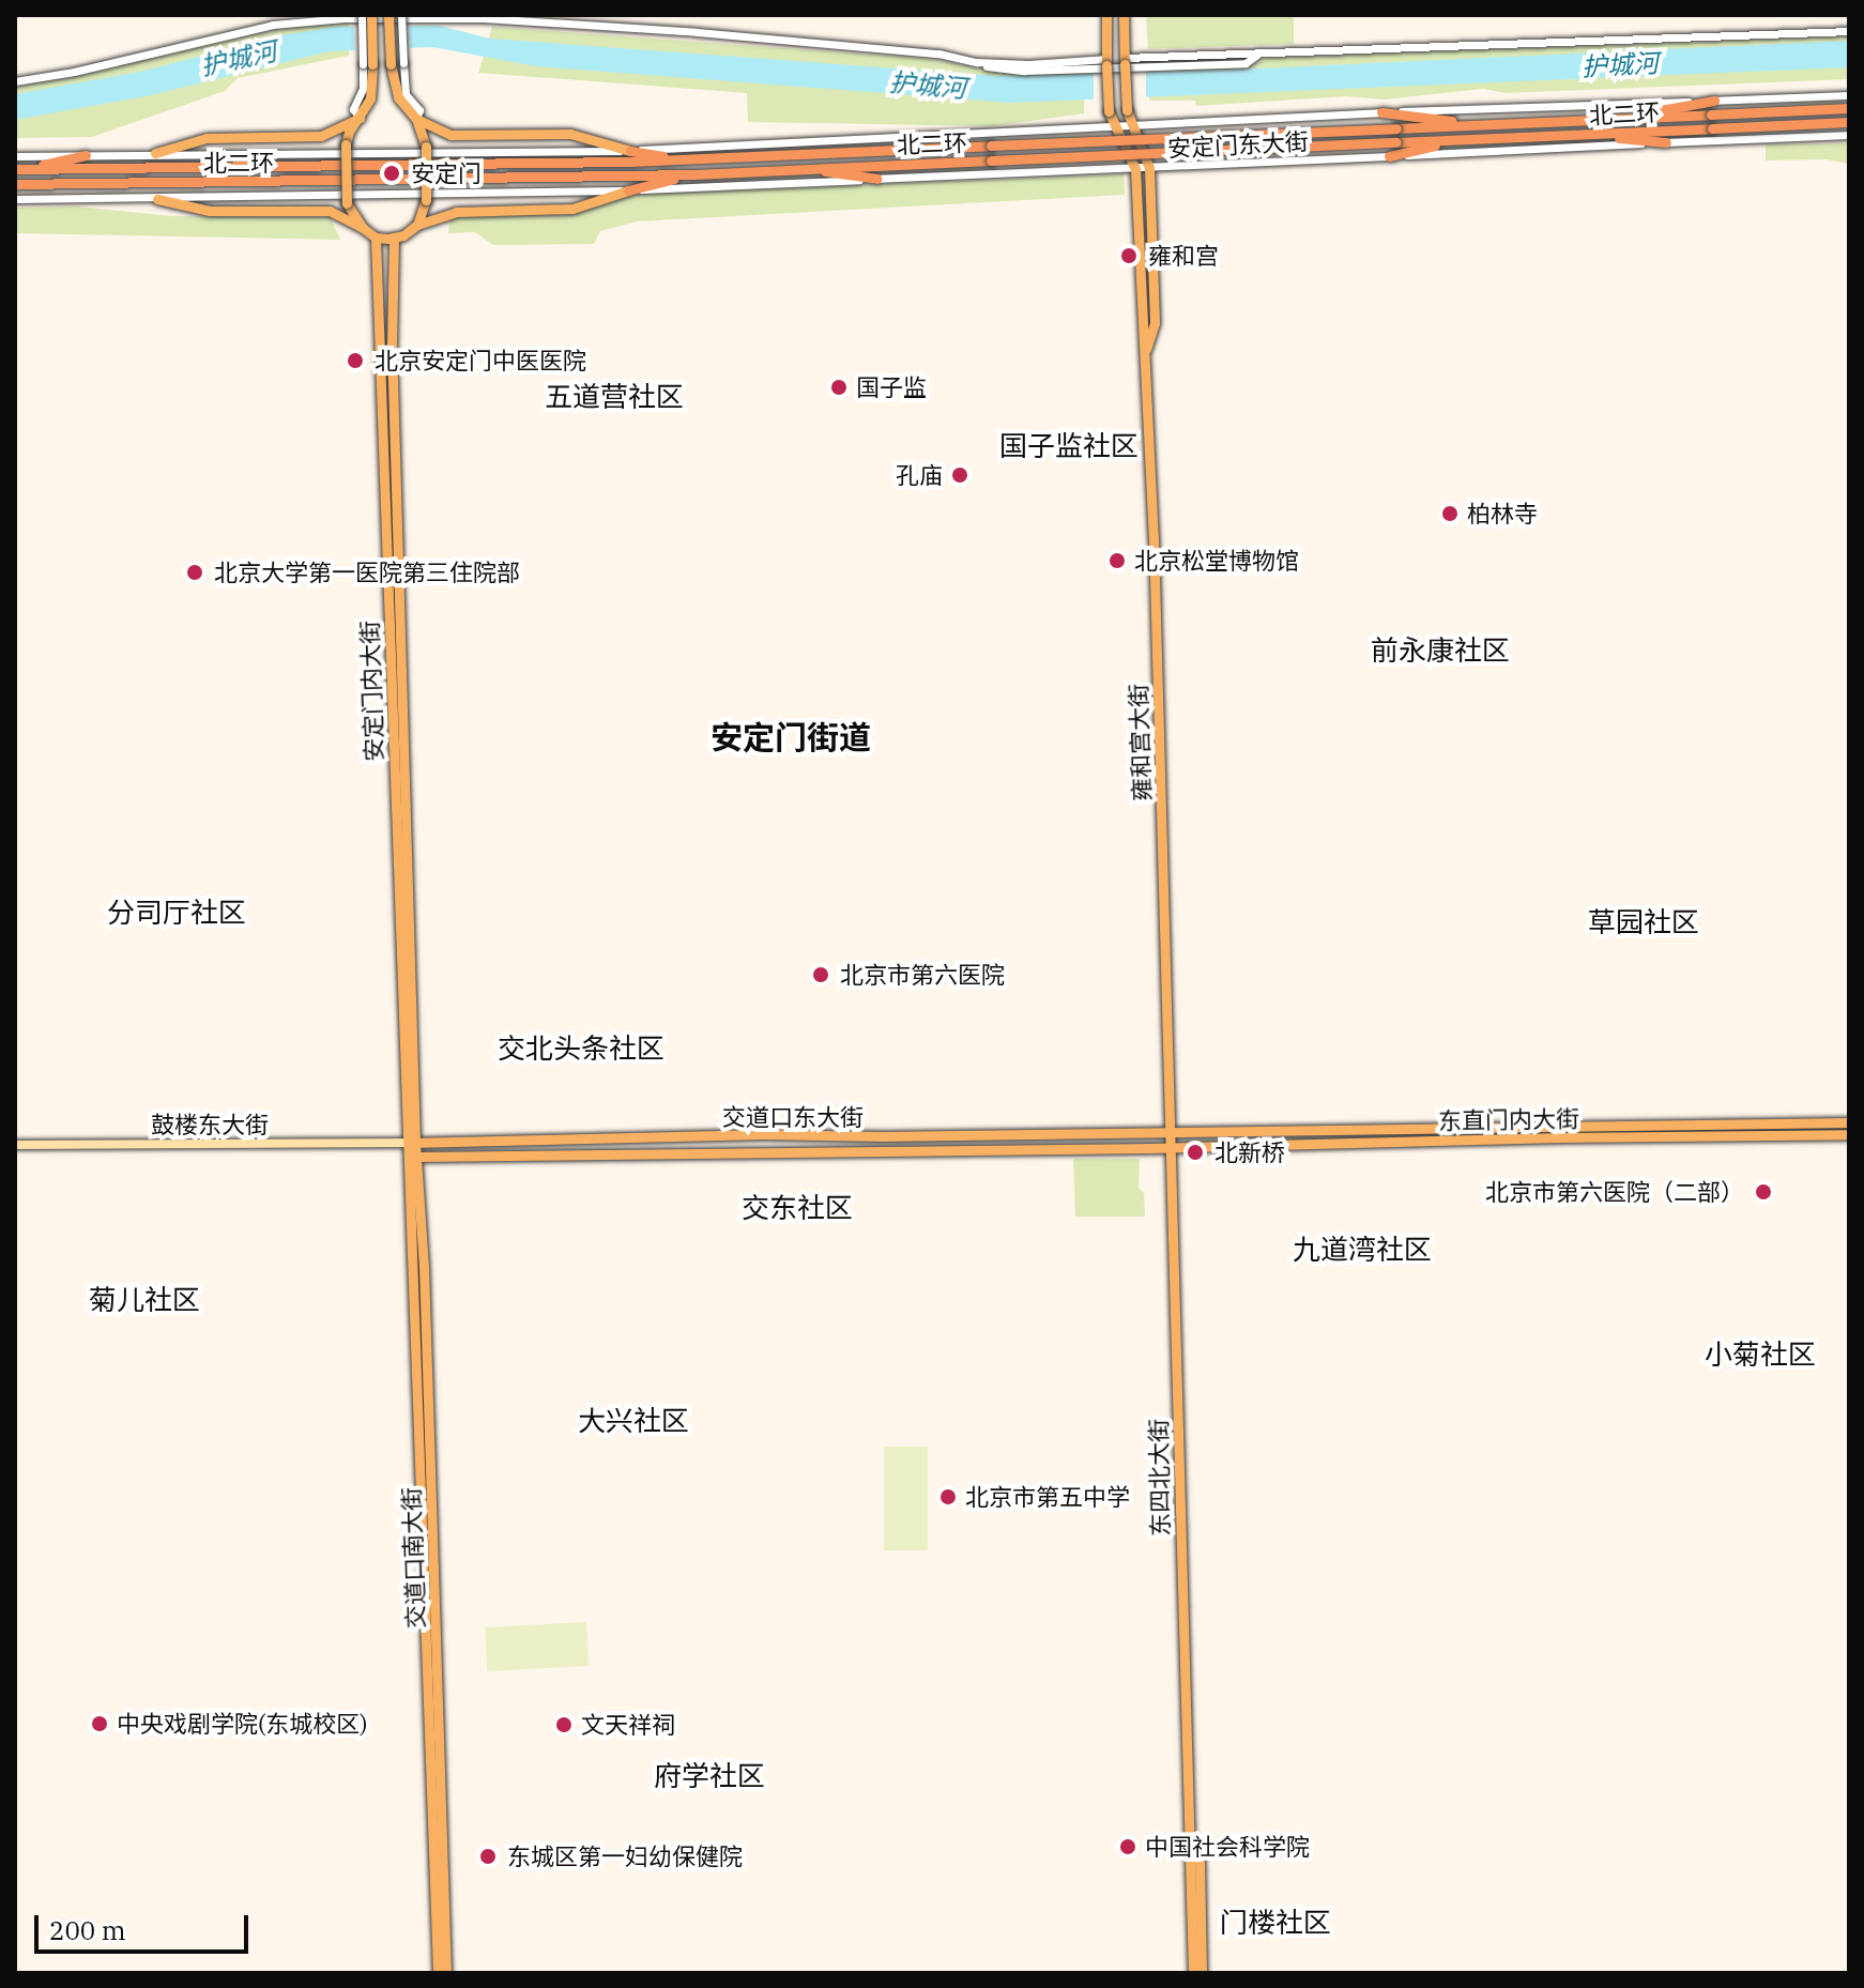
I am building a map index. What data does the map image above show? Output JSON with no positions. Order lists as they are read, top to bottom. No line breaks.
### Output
{"streets":{"highway":["北二环"],"main road":["安定门内大街","雍和宫大街","交道口东大街","东直门内大街","鼓楼东大街","东四北大街","交道口南大街"],"street":["安定门东大街"]},"crossings":[["安定门东大街","雍和宫大街"],["安定门内大街","交道口东大街"],["安定门内大街","鼓楼东大街"],["安定门内大街","交道口南大街"],["雍和宫大街","交道口东大街"],["雍和宫大街","东直门内大街"],["雍和宫大街","东四北大街"],["交道口东大街","东直门内大街"],["交道口东大街","鼓楼东大街"],["交道口东大街","东四北大街"],["交道口东大街","交道口南大街"],["东直门内大街","东四北大街"],["鼓楼东大街","交道口南大街"]],"districts":["五道营社区","国子监社区","前永康社区","安定门街道","分司厅社区","草园社区","交北头条社区","交东社区","九道湾社区","菊儿社区","小菊社区","大兴社区","府学社区","门楼社区"],"water":["护城河"],"places":["安定门","雍和宫","北京安定门中医医院","国子监","孔庙","柏林寺","北京松堂博物馆","北京大学第一医院第三住院部","北京市第六医院","北新桥","北京市第六医院（二部）","北京市第五中学","中央戏剧学院(东城校区)","文天祥祠","中国社会科学院","东城区第一妇幼保健院"],"scale_bar":"200 m"}
